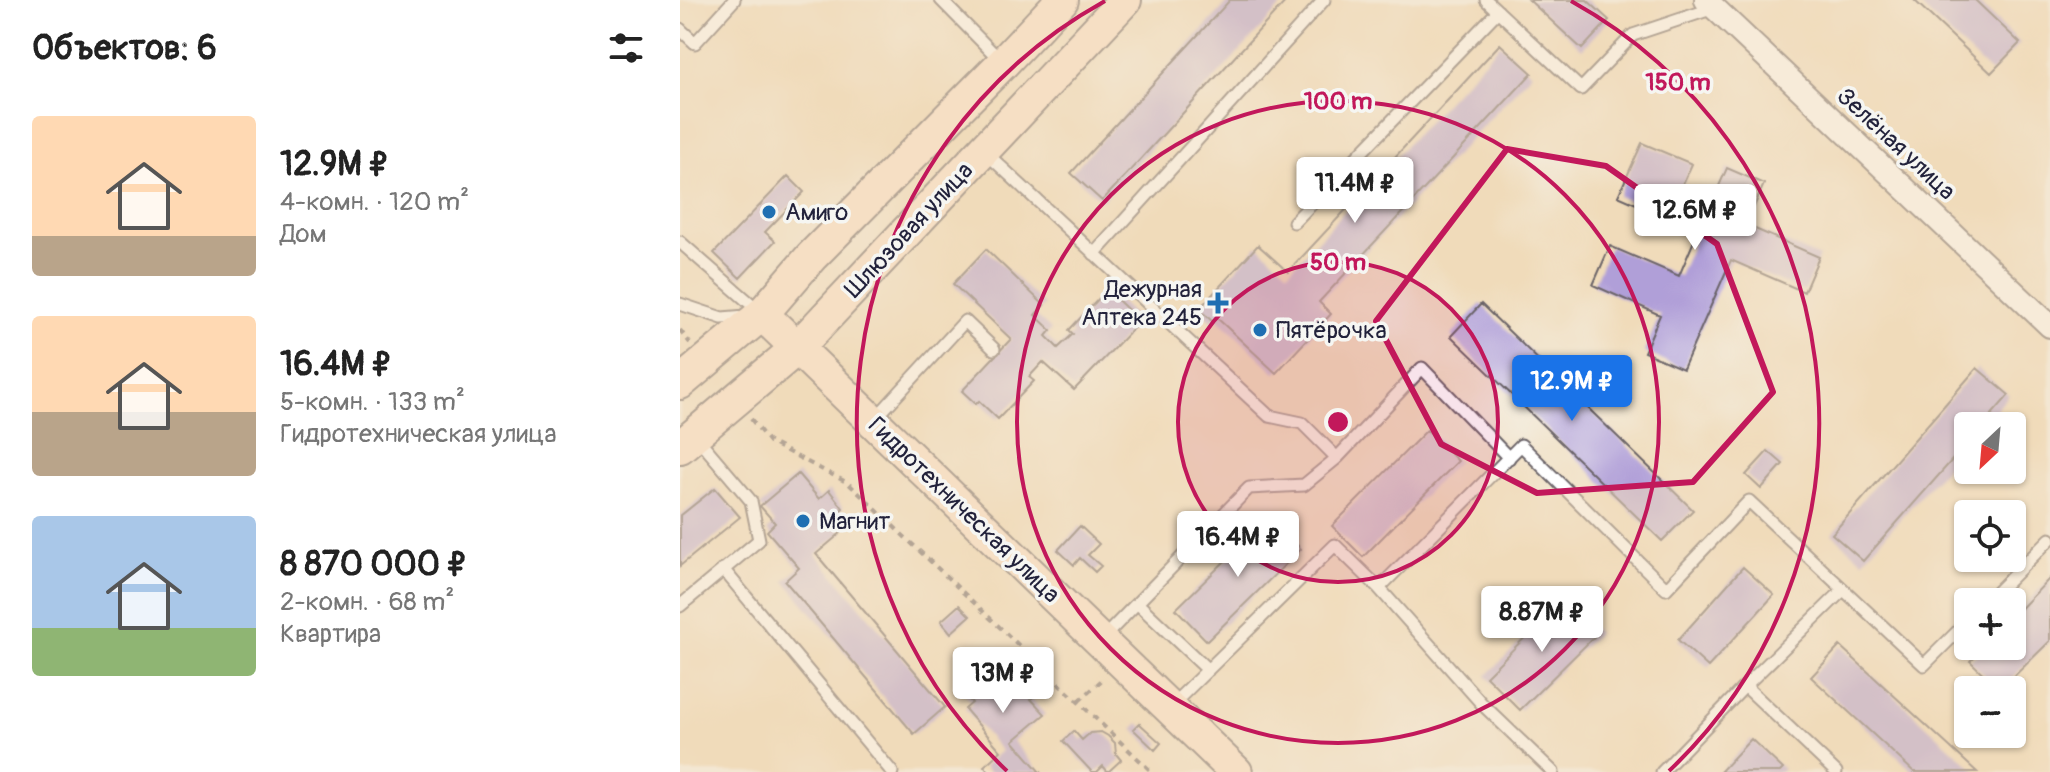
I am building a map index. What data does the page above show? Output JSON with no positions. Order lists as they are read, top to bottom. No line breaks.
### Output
{"streets":{"main road":["Шлюзовая улица","Гидротехническая улица"],"street":["Зелёная улица"]},"crossings":[["Шлюзовая улица","Гидротехническая улица"]],"places":{"other":["Амиго","Пятёрочка","Магнит"],"health":["Дежурная Аптека 245"]},"north":"bottom left","page":{"heading":"Объектов: 6","list":[{"name":"12.9M ₽","note":"4-комн. · 120 m² · Дом"},{"name":"16.4M ₽","note":"5-комн. · 133 m² · Гидротехническая улица"},{"name":"8 870 000 ₽","note":"2-комн. · 68 m² · Квартира"}],"price":["11.4M ₽","12.6M ₽","12.9M ₽","16.4M ₽","8.87M ₽","13M ₽"],"map_buttons":["+","−"]},"rings":["150 m","100 m","50 m"]}
